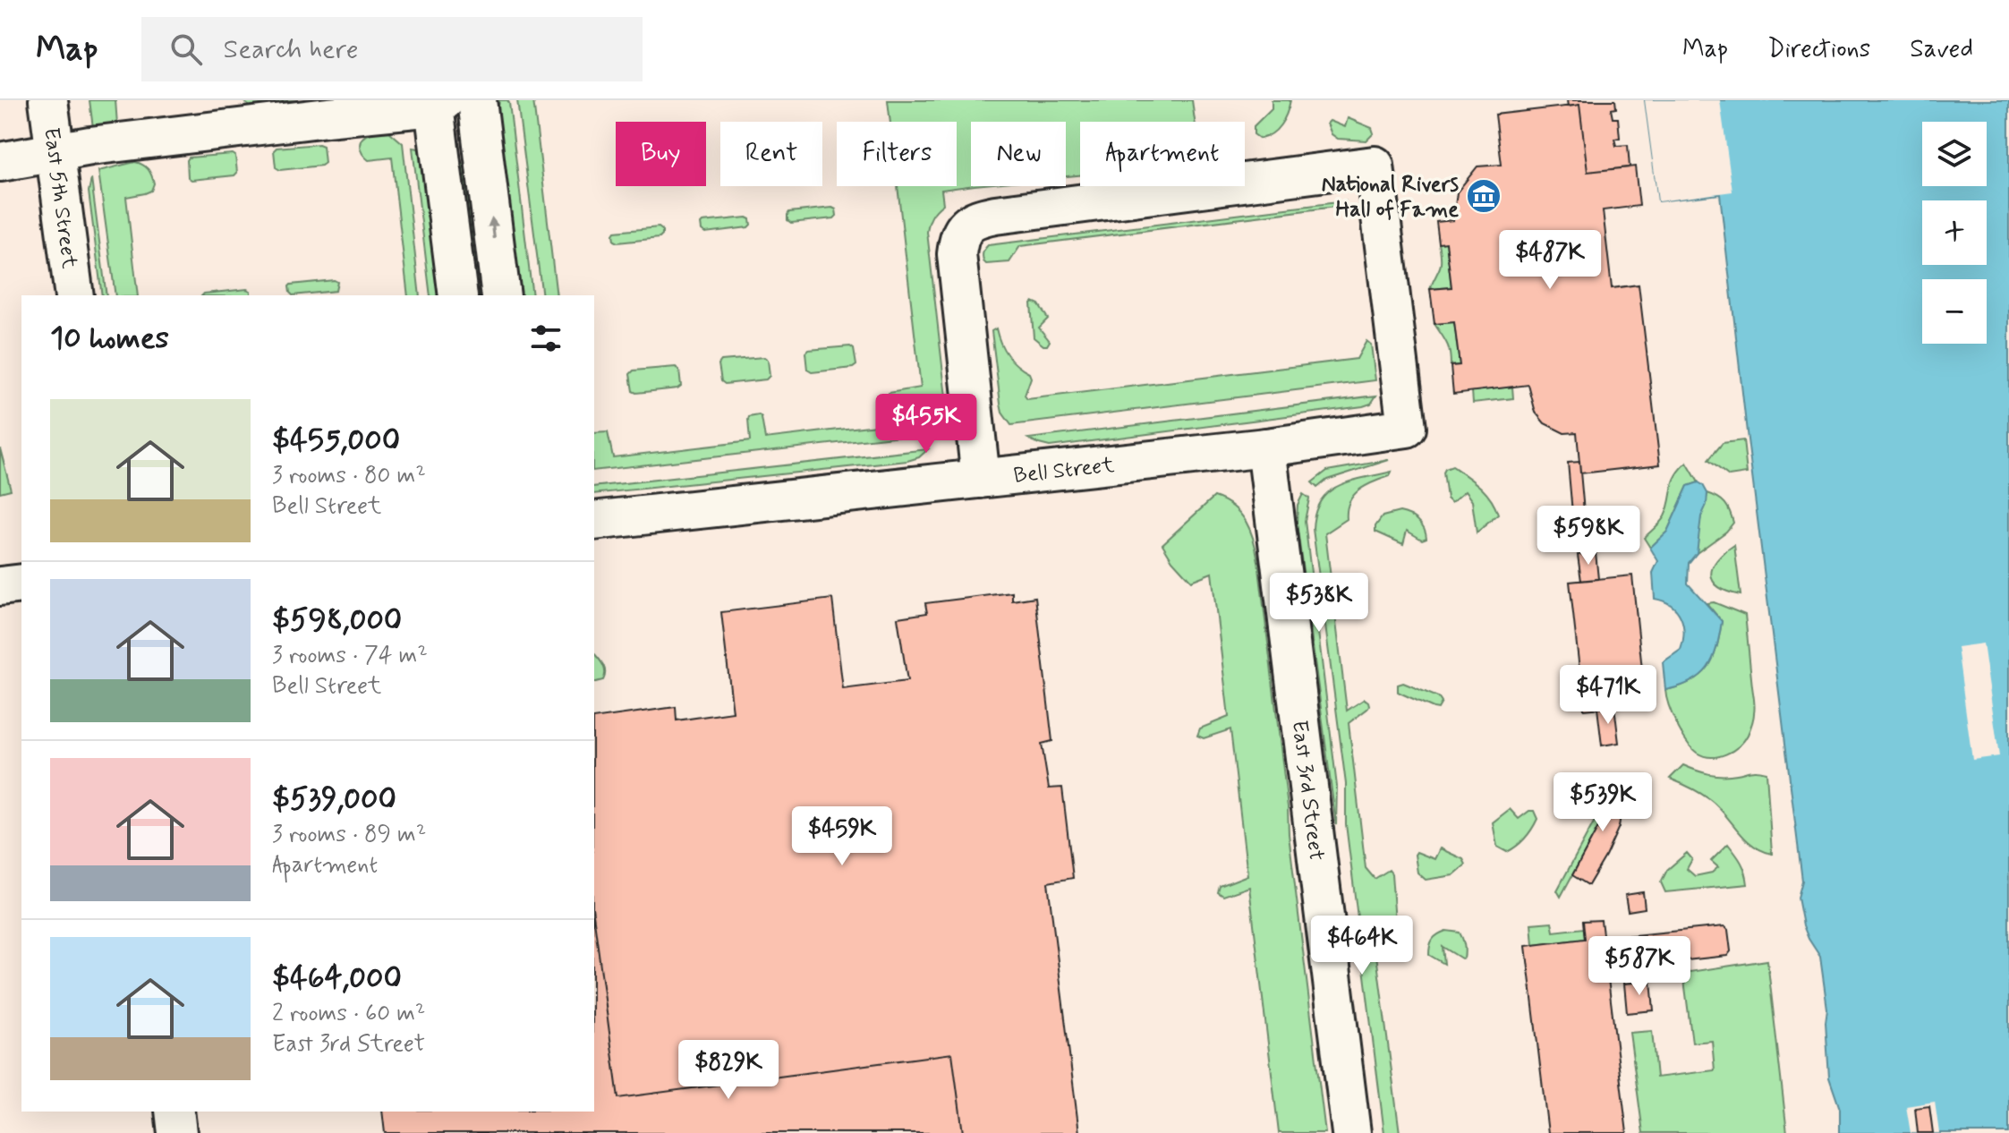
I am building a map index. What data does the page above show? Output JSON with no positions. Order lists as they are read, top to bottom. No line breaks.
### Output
{"streets":{"street":["East 5th Street","Bell Street","East 3rd Street"]},"crossings":[["Bell Street","East 3rd Street"]],"places":{"museum":["National Rivers Hall of Fame"]},"page":{"header":"Map","search":"Search here","nav":["Map","Directions","Saved"],"map_buttons":["+","−"],"chip":["Buy","Rent","Filters","New","Apartment"],"price":["$487K","$455K","$598K","$538K","$471K","$539K","$459K","$464K","$587K","$829K"],"heading":"10 homes","list":[{"name":"$455,000","note":"3 rooms · 80 m² · Bell Street"},{"name":"$598,000","note":"3 rooms · 74 m² · Bell Street"},{"name":"$539,000","note":"3 rooms · 89 m² · Apartment"},{"name":"$464,000","note":"2 rooms · 60 m² · East 3rd Street"}]}}
